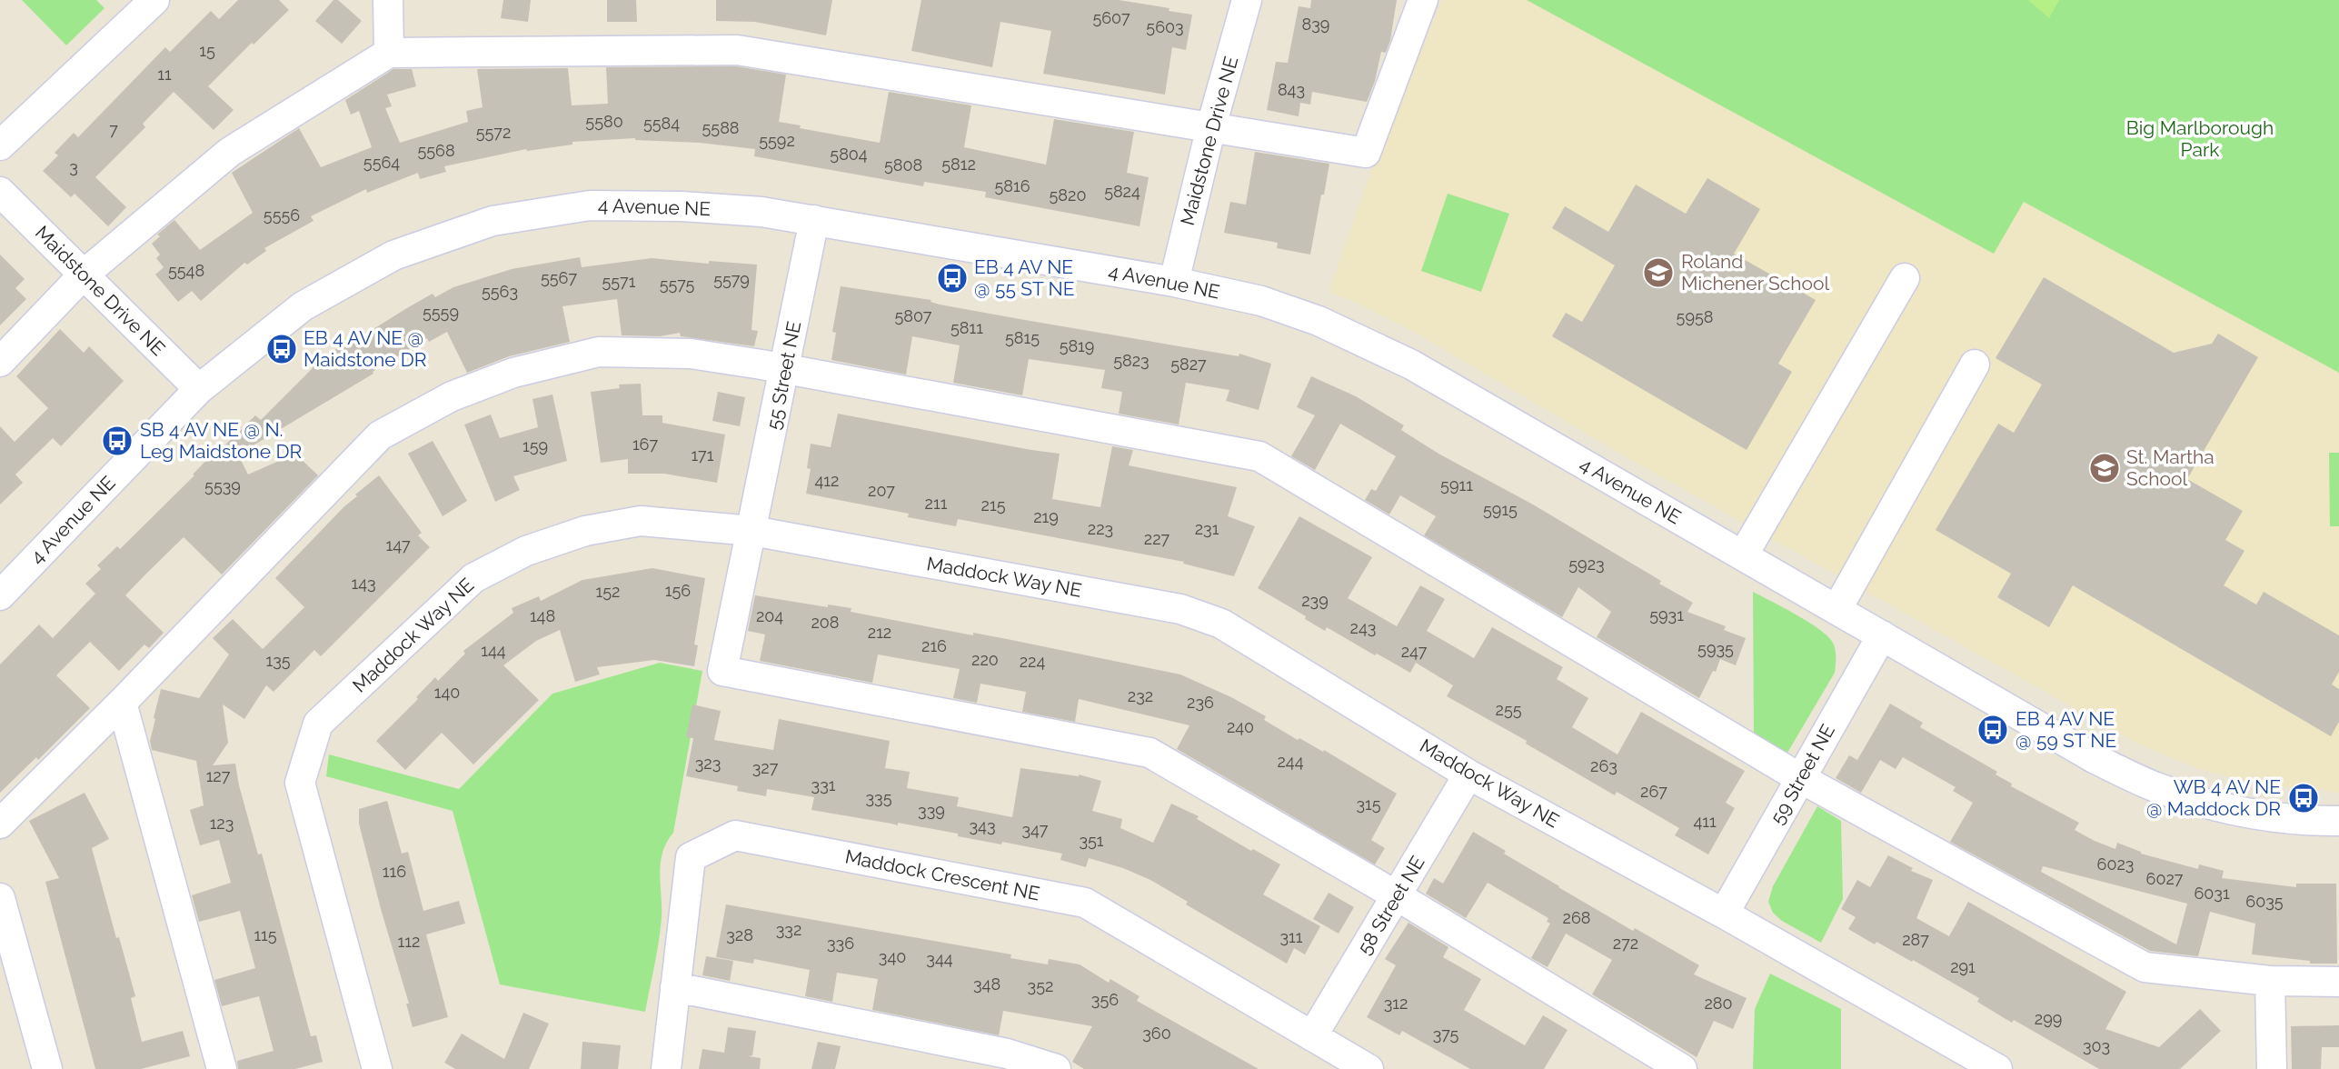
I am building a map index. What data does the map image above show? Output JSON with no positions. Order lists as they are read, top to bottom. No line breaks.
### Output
{"streets":{"street":["Maidstone Drive NE","4 Avenue NE","55 Street NE","Maddock Way NE","59 Street NE","Maddock Crescent NE","58 Street NE"]},"crossings":[["Maidstone Drive NE","4 Avenue NE"],["4 Avenue NE","55 Street NE"],["4 Avenue NE","59 Street NE"],["55 Street NE","Maddock Way NE"],["55 Street NE","58 Street NE"],["Maddock Way NE","59 Street NE"],["Maddock Way NE","58 Street NE"],["Maddock Crescent NE","58 Street NE"]],"parks":["Big Marlborough Park"],"places":{"school or university":["Roland Michener School","St. Martha School"],"bus stop":["EB 4 AV NE @ 55 ST NE","EB 4 AV NE @ Maidstone DR","SB 4 AV NE @ N. Leg Maidstone DR","EB 4 AV NE @ 59 ST NE","WB 4 AV NE @ Maddock DR"]},"house_numbers":["5607","839","5603","15","11","843","5580","5584","5588","7","5572","5592","5568","5804","5564","5812","5808","3","5816","5824","5820","5556","5548","5567","5579","5571","5575","5563","5559","5807","5958","5811","5815","5819","5823","5827","167","159","171","412","5911","5539","207","211","215","5915","219","223","231","227","147","5923","143","156","152","239","5931","148","204","208","243","212","216","5935","144","247","220","135","224","140","232","236","255","240","244","323","263","327","127","331","267","335","315","339","411","123","343","347","351","6023","116","6027","6031","6035","268","332","115","328","311","287","112","336","272","340","344","291","348","352","356","312","280","299","360","375","303"]}
